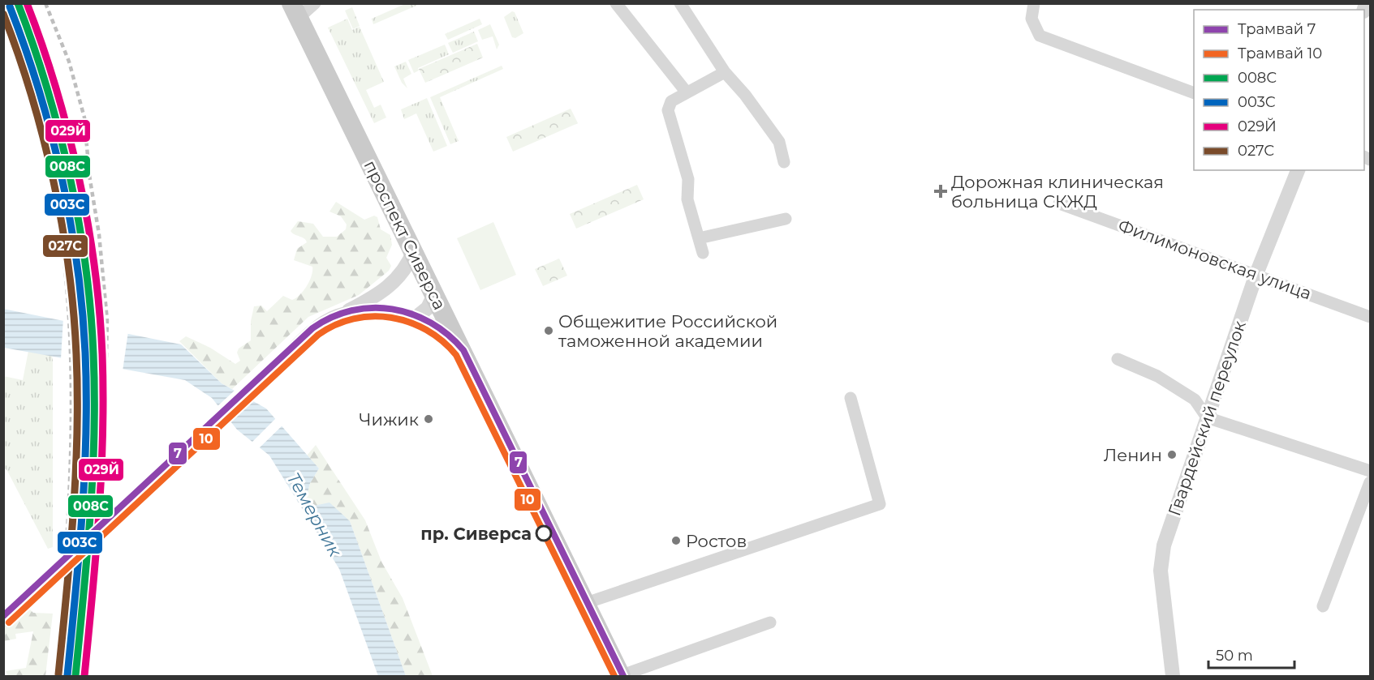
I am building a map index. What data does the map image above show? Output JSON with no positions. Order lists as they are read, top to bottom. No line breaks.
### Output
{"streets":{"main road":["проспект Сиверса"],"street":["Филимоновская улица","Гвардейский переулок"]},"crossings":[["Филимоновская улица","Гвардейский переулок"]],"water":["Темерник"],"places":{"health":["Дорожная клиническая больница СКЖД"],"other":["Общежитие Российской таможенной академии","Чижик","Ленин","пр. Сиверса","Ростов"]},"lines":["transit line 008С","transit line 029Й","transit line 003С","transit line 027С","tram line 7","tram line 10"],"legend":["Трамвай 7","Трамвай 10","008С","003С","029Й","027С"],"scale_bar":"50 m"}
